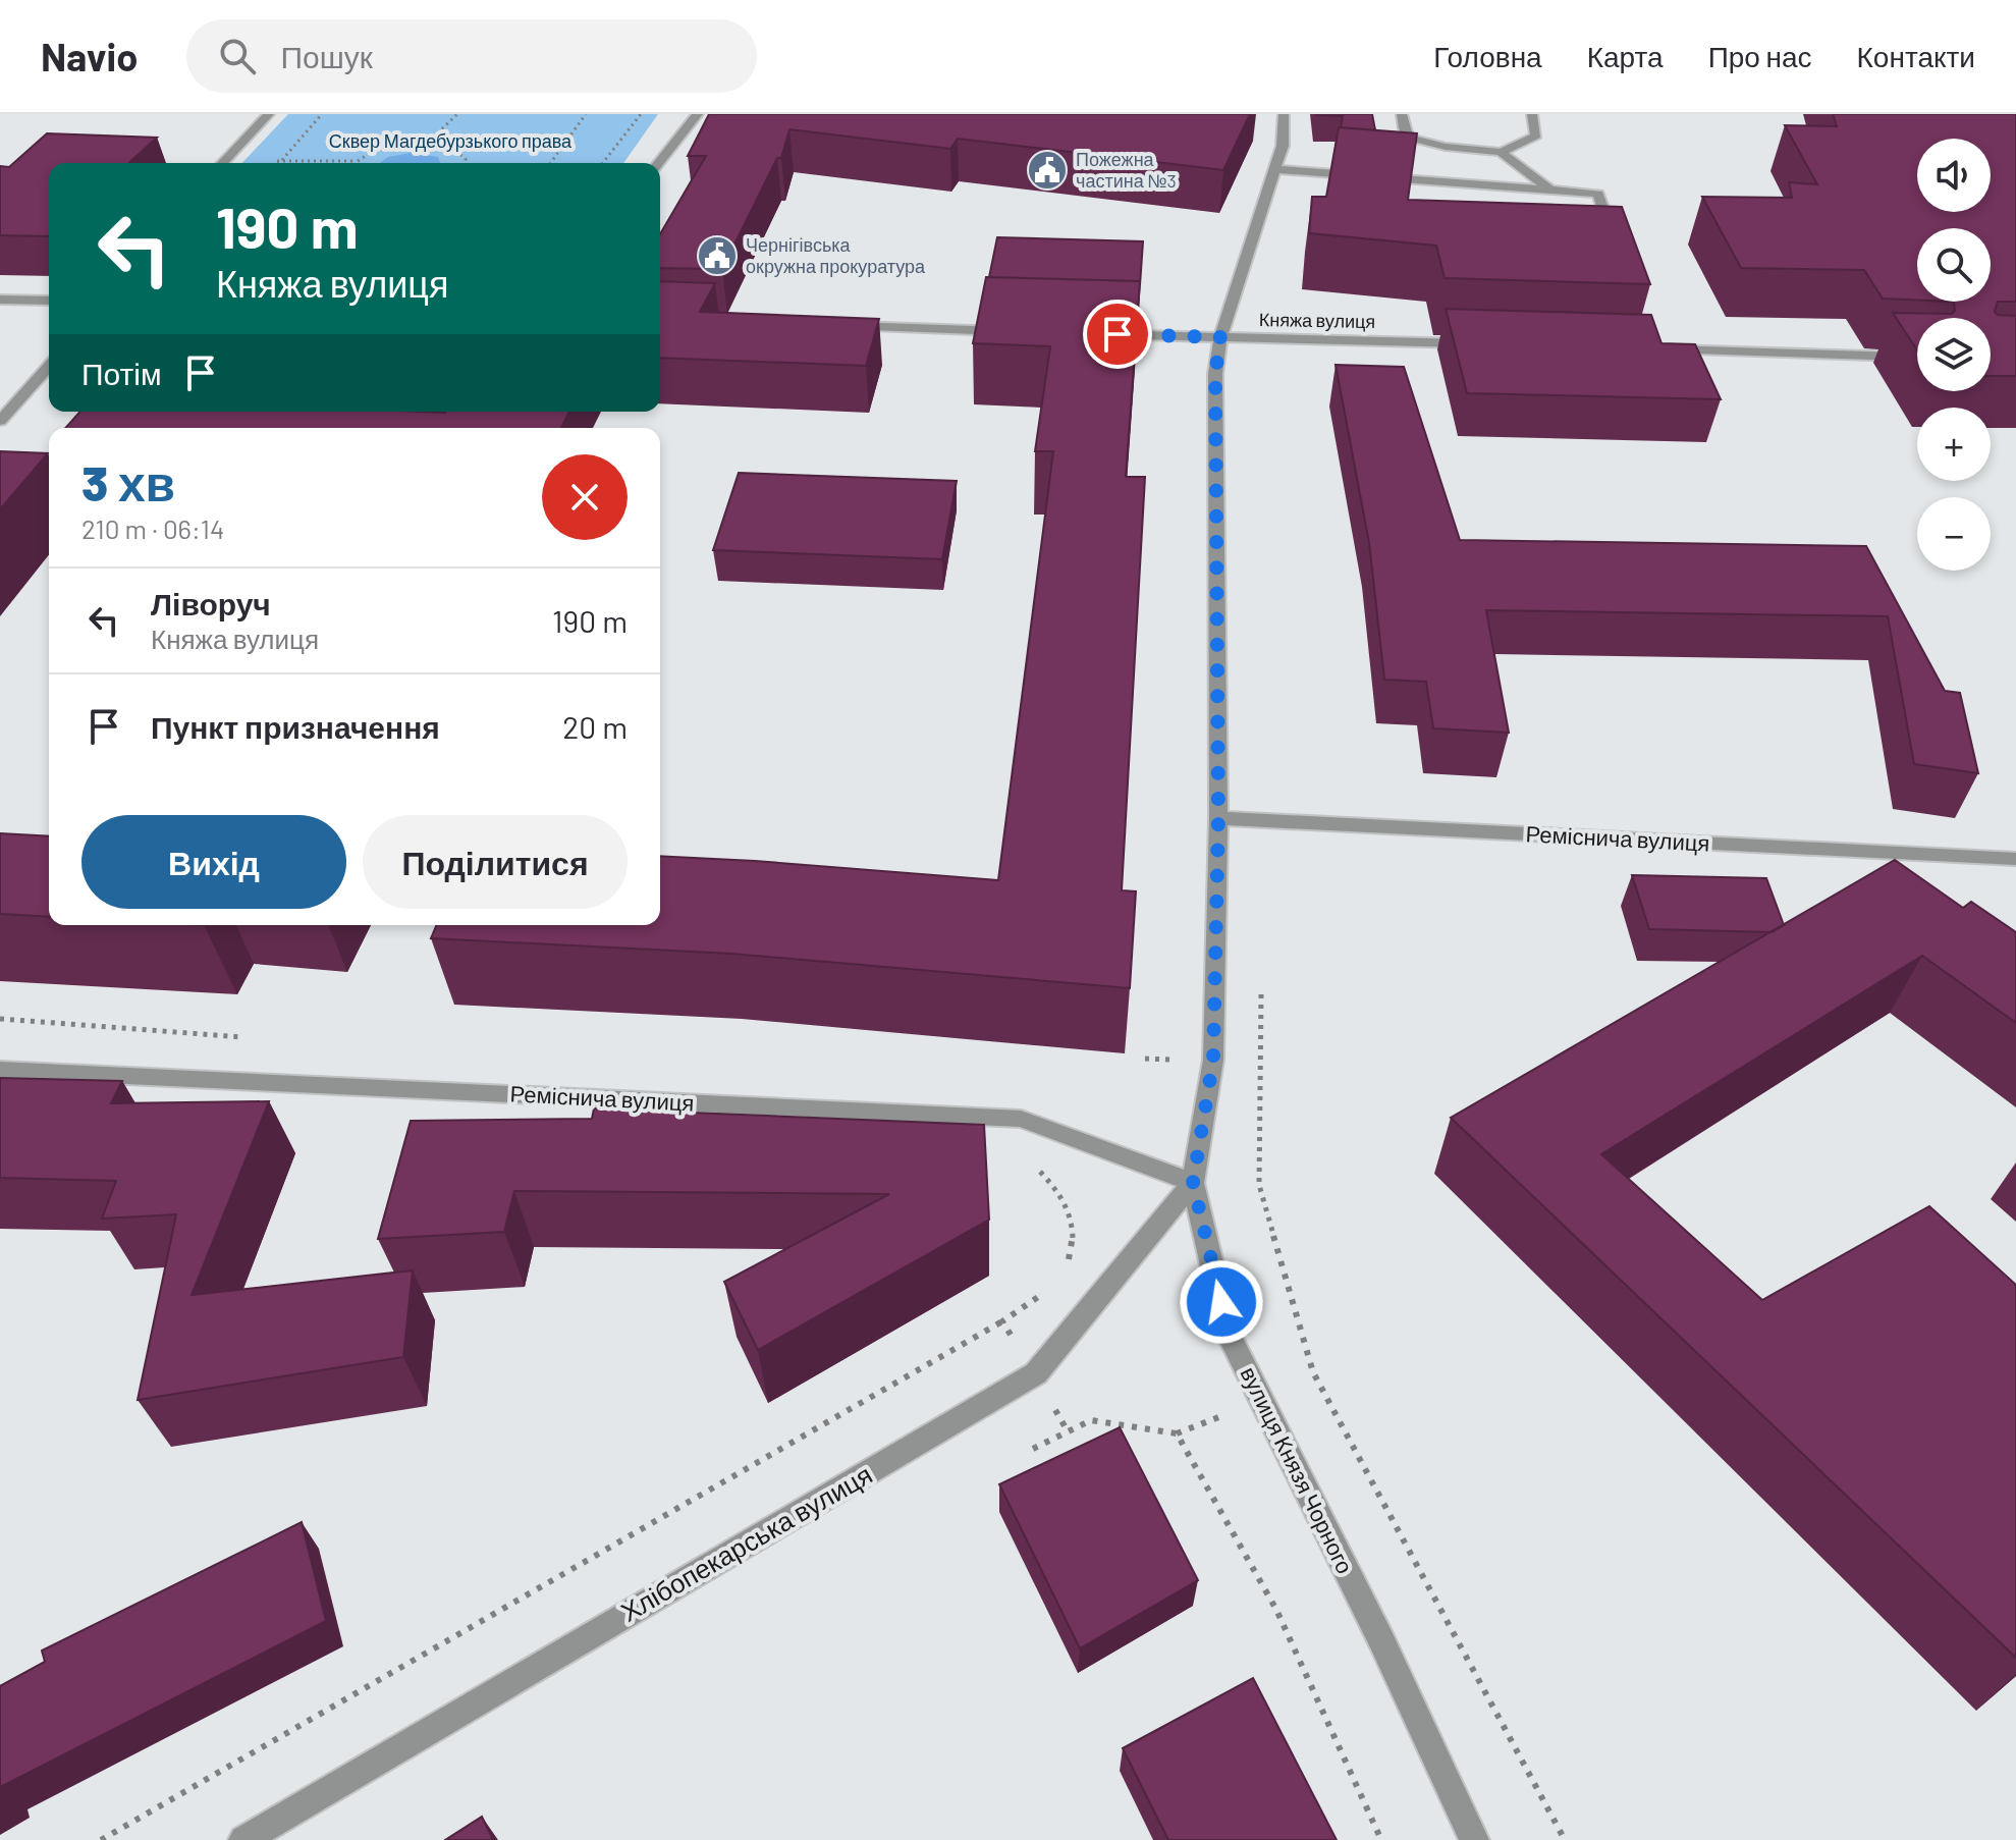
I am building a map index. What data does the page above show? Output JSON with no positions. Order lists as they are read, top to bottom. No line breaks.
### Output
{"streets":{"street":["Княжа вулиця","Реміснича вулиця","вулиця Князя Чорного","Хлібопекарська вулиця"]},"crossings":[["Княжа вулиця","вулиця Князя Чорного"],["Реміснича вулиця","вулиця Князя Чорного"],["Реміснича вулиця","Хлібопекарська вулиця"],["вулиця Князя Чорного","Хлібопекарська вулиця"]],"parks":["Сквер Магдебурзького права"],"places":{"public building":["Пожежна частина №3","Чернігівська окружна прокуратура"]},"page":{"header":"Navio","search":"Пошук","nav":["Головна","Карта","Про нас","Контакти"],"map_buttons":["+","−"],"turn":["190 m","Княжа вулиця"],"then":"Потім","heading":["3 хв","210 m · 06:14"],"list":[{"name":"Ліворуч","note":"Княжа вулиця","value":"190 m"},{"name":"Пункт призначення","value":"20 m"}],"buttons":["Вихід","Поділитися"]}}
